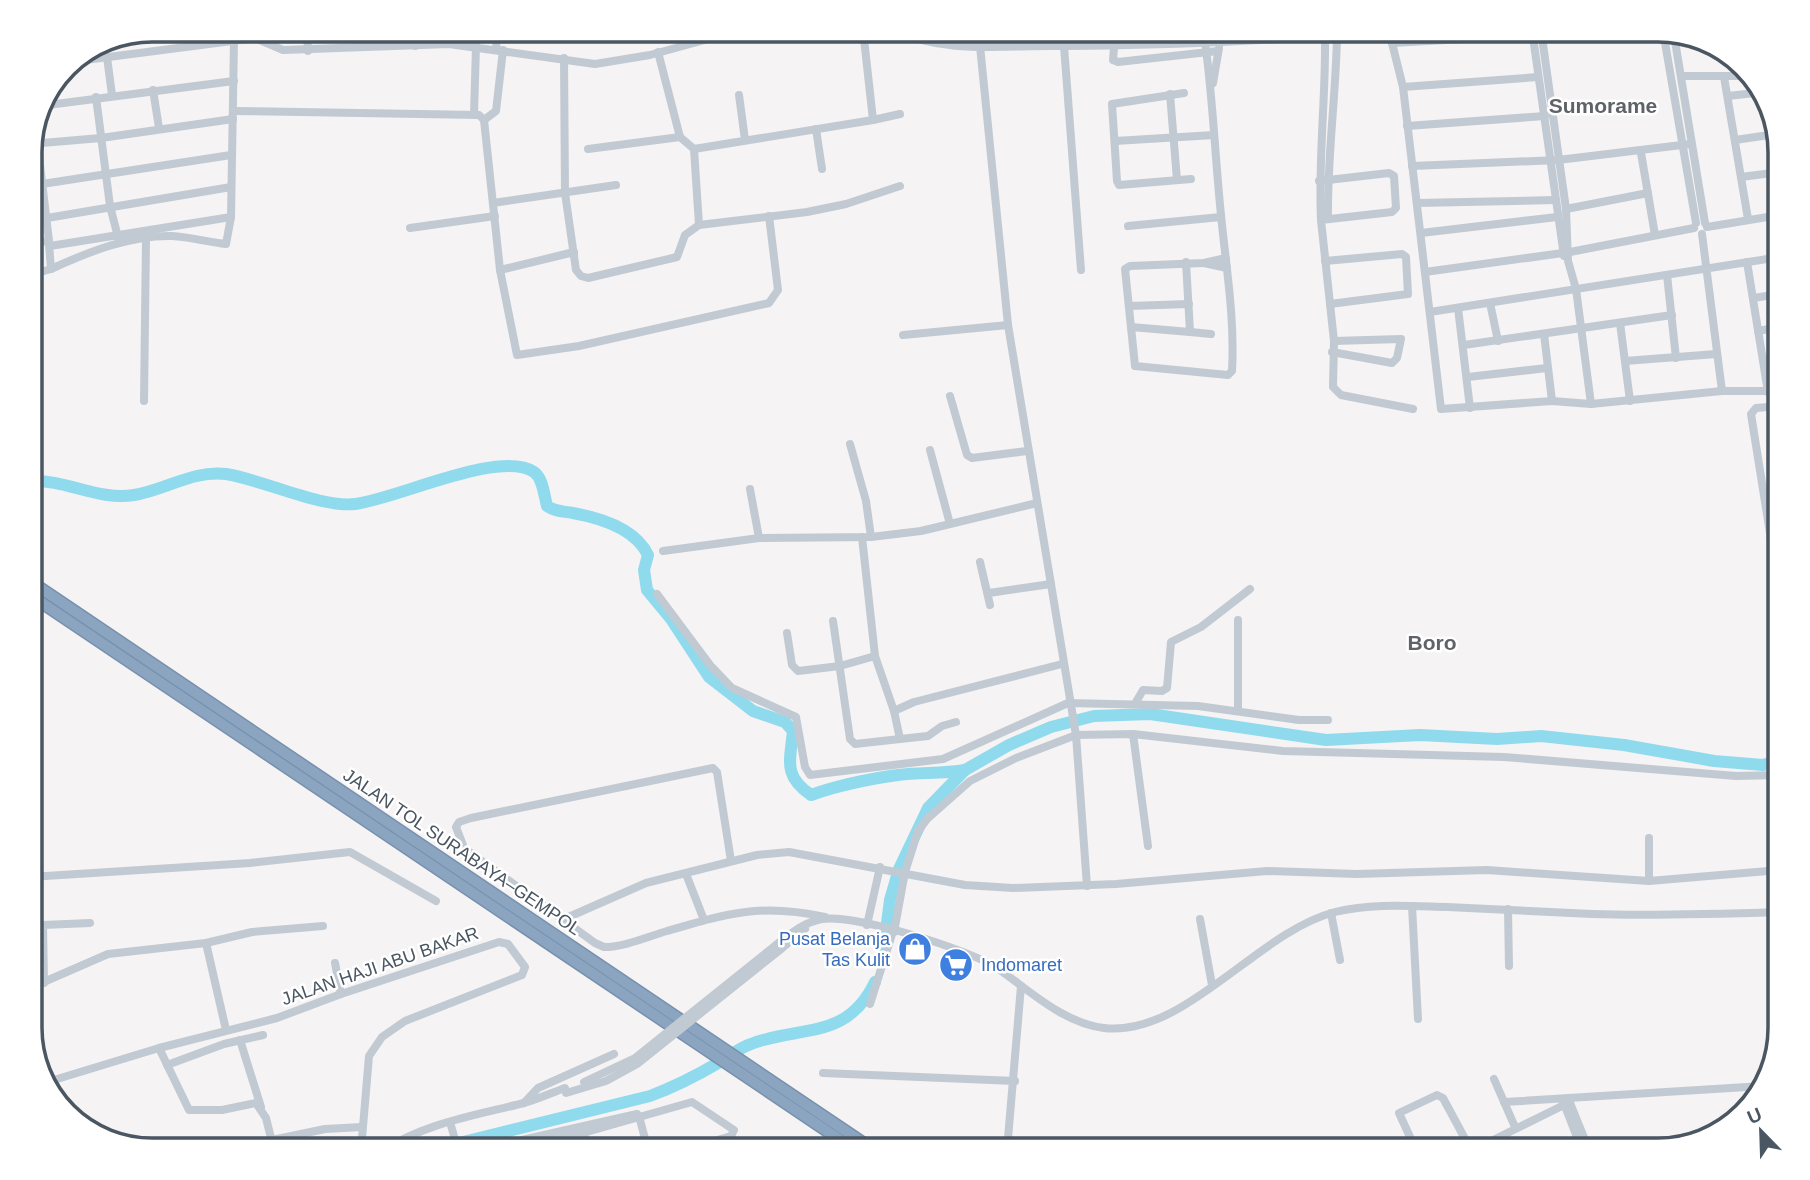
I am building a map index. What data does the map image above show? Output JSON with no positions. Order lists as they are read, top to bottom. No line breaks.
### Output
{"streets":{"highway":["JALAN TOL SURABAYA–GEMPOL"],"street":["JALAN HAJI ABU BAKAR"]},"districts":["Sumorame","Boro"],"places":{"shop":["Pusat Belanja Tas Kulit"],"supermarket":["Indomaret"]},"north":"top left"}
